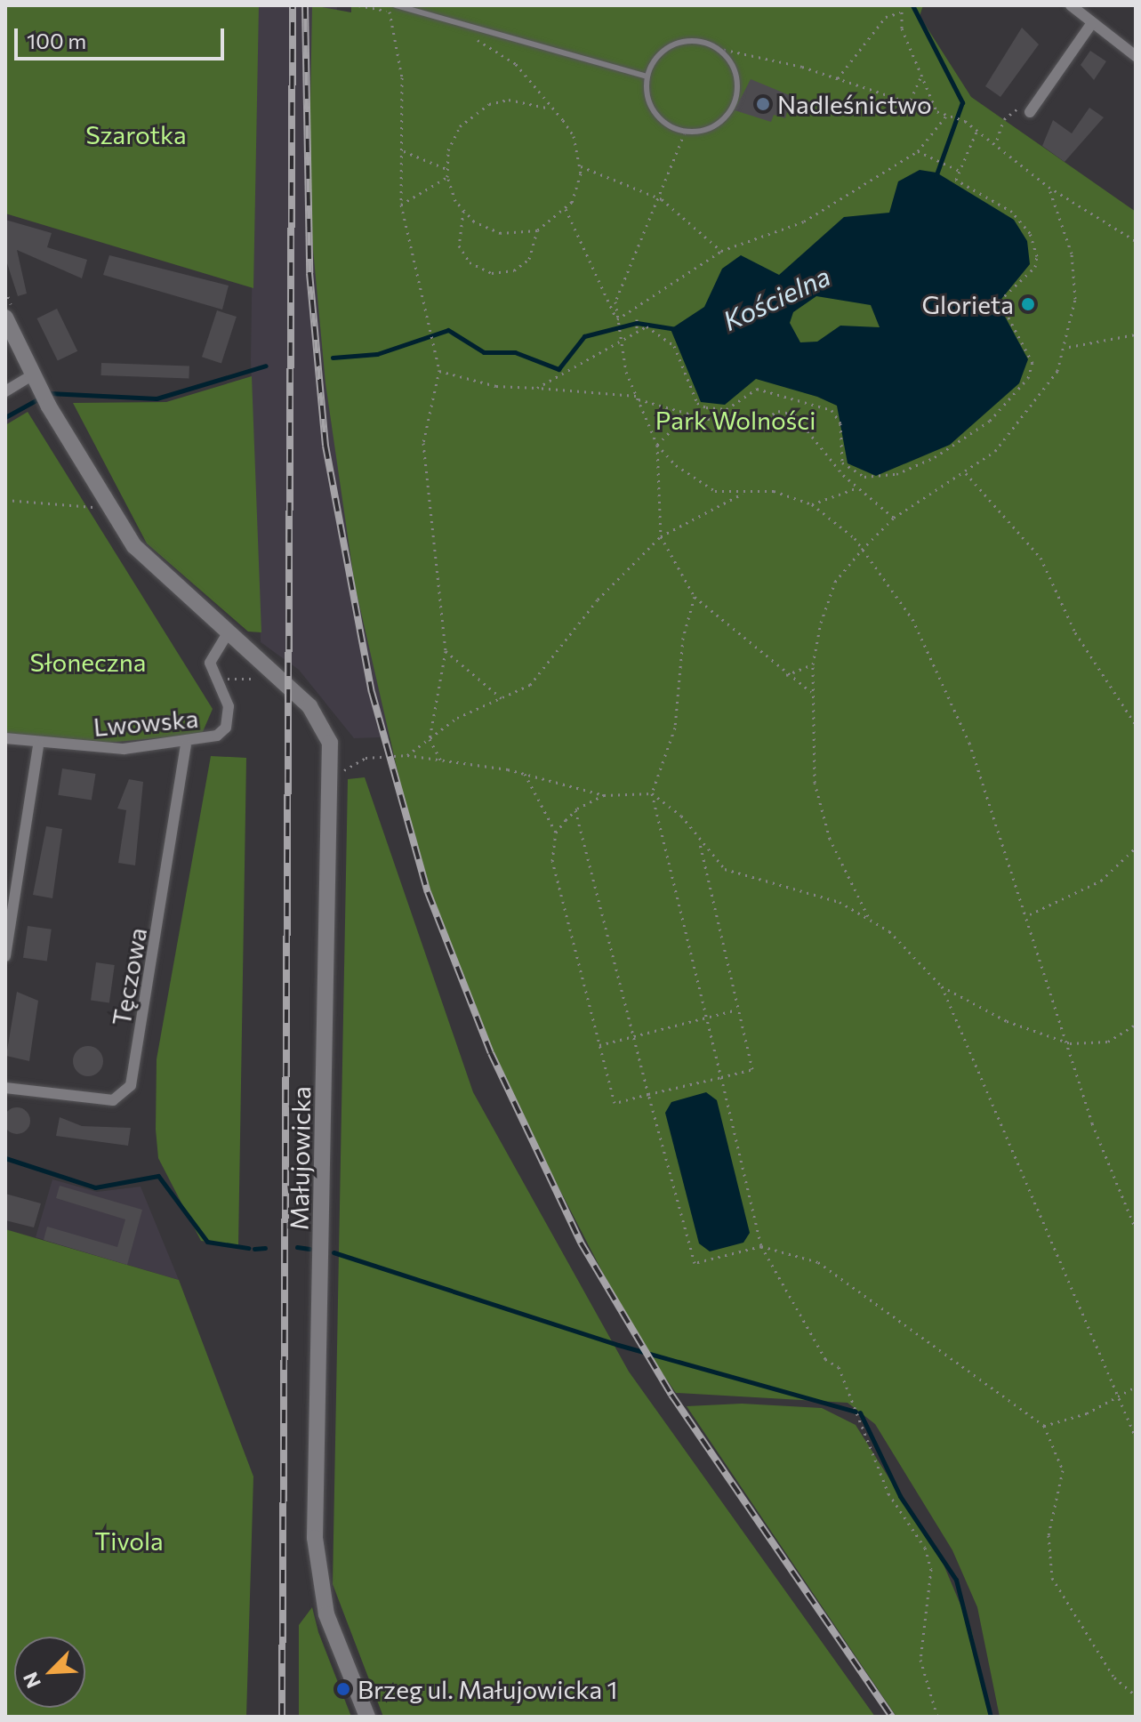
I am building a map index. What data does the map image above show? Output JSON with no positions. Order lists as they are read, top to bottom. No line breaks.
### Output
{"streets":{"street":["Lwowska","Tęczowa","Małujowicka"]},"crossings":[["Lwowska","Tęczowa"],["Lwowska","Małujowicka"]],"water":["Kościelna"],"parks":["Szarotka","Park Wolności","Słoneczna","Tivola"],"places":["Nadleśnictwo","Glorieta","Brzeg ul. Małujowicka 1"],"scale_bar":"100 m","north":"bottom left"}
